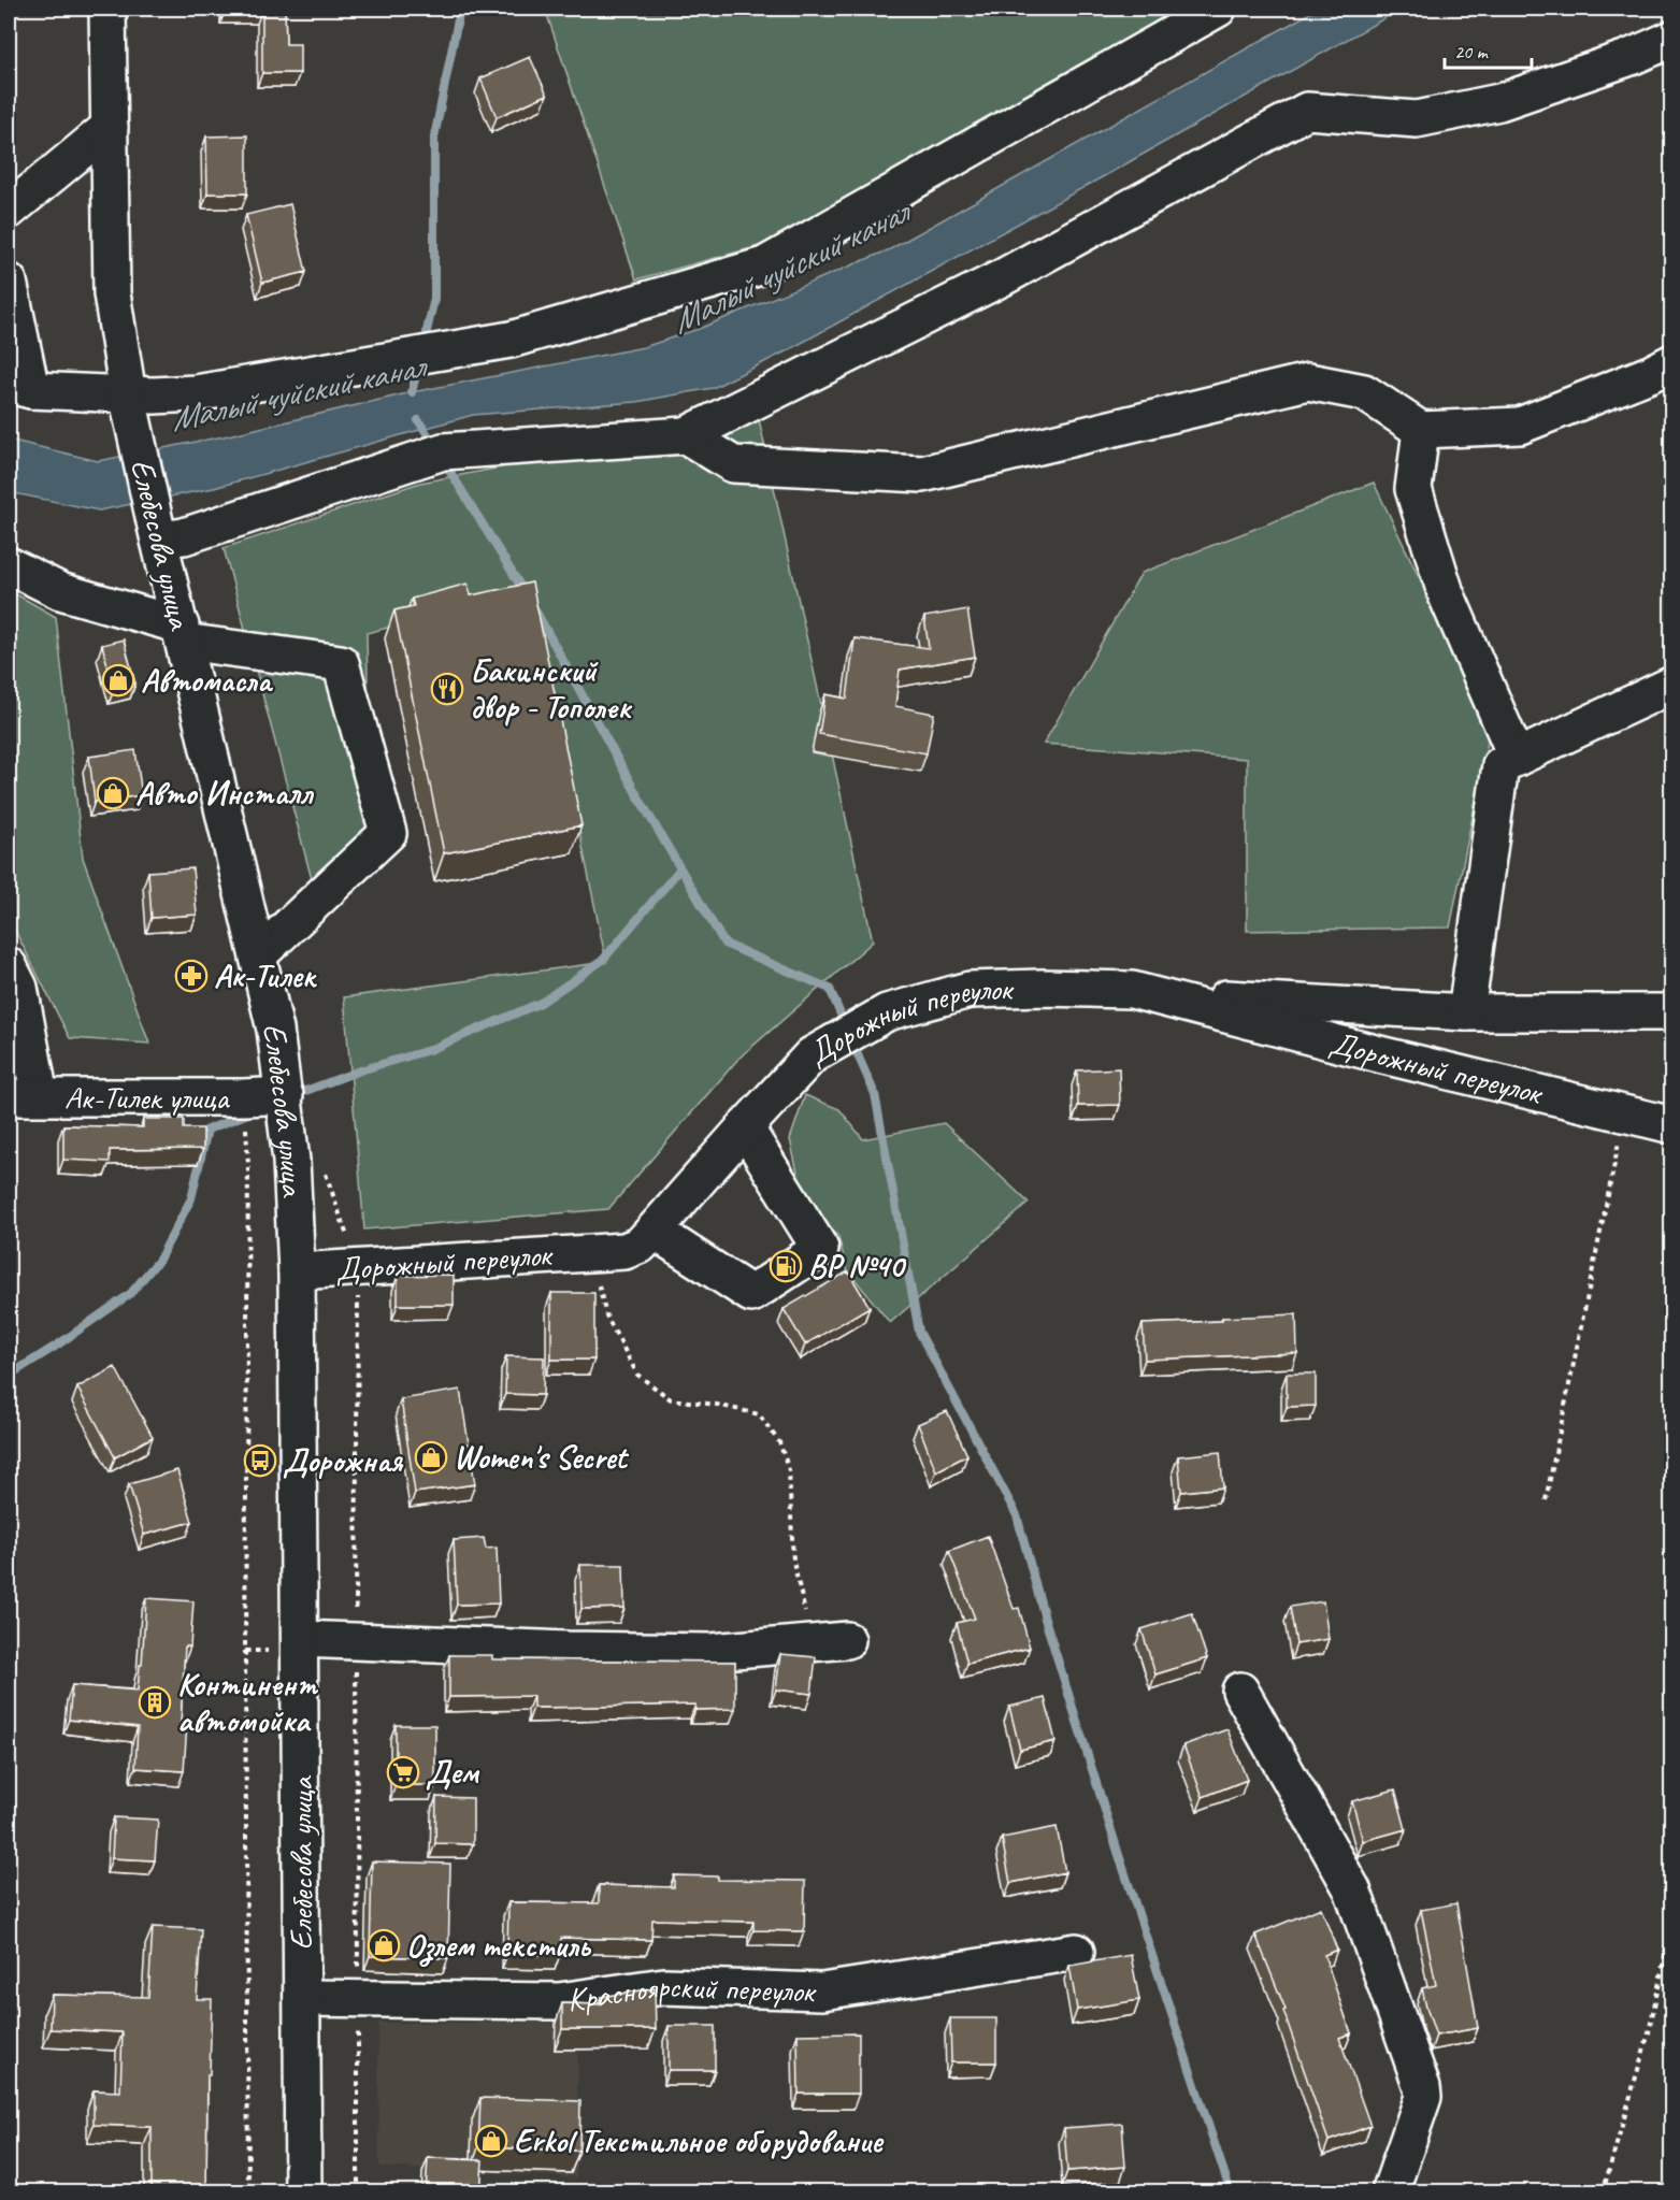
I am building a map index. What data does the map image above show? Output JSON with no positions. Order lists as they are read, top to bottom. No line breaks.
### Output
{"streets":{"street":["Елебесова улица","Дорожный переулок","Ак-Тилек улица","Красноярский переулок"]},"crossings":[["Елебесова улица","Дорожный переулок"],["Елебесова улица","Ак-Тилек улица"],["Елебесова улица","Красноярский переулок"]],"water":["Малый чуйский канал"],"places":{"shop":["Автомасла","Авто Инсталл","Women's Secret","Озлем текстиль","Erkol Текстильное оборудование"],"restaurant":["Бакинский двор - Тополек"],"pharmacy":["Ак-Тилек"],"fuel station":["BP №40"],"bus stop":["Дорожная"],"building":["Континент автомойка"],"supermarket":["Дем"]},"scale_bar":"20 m"}
